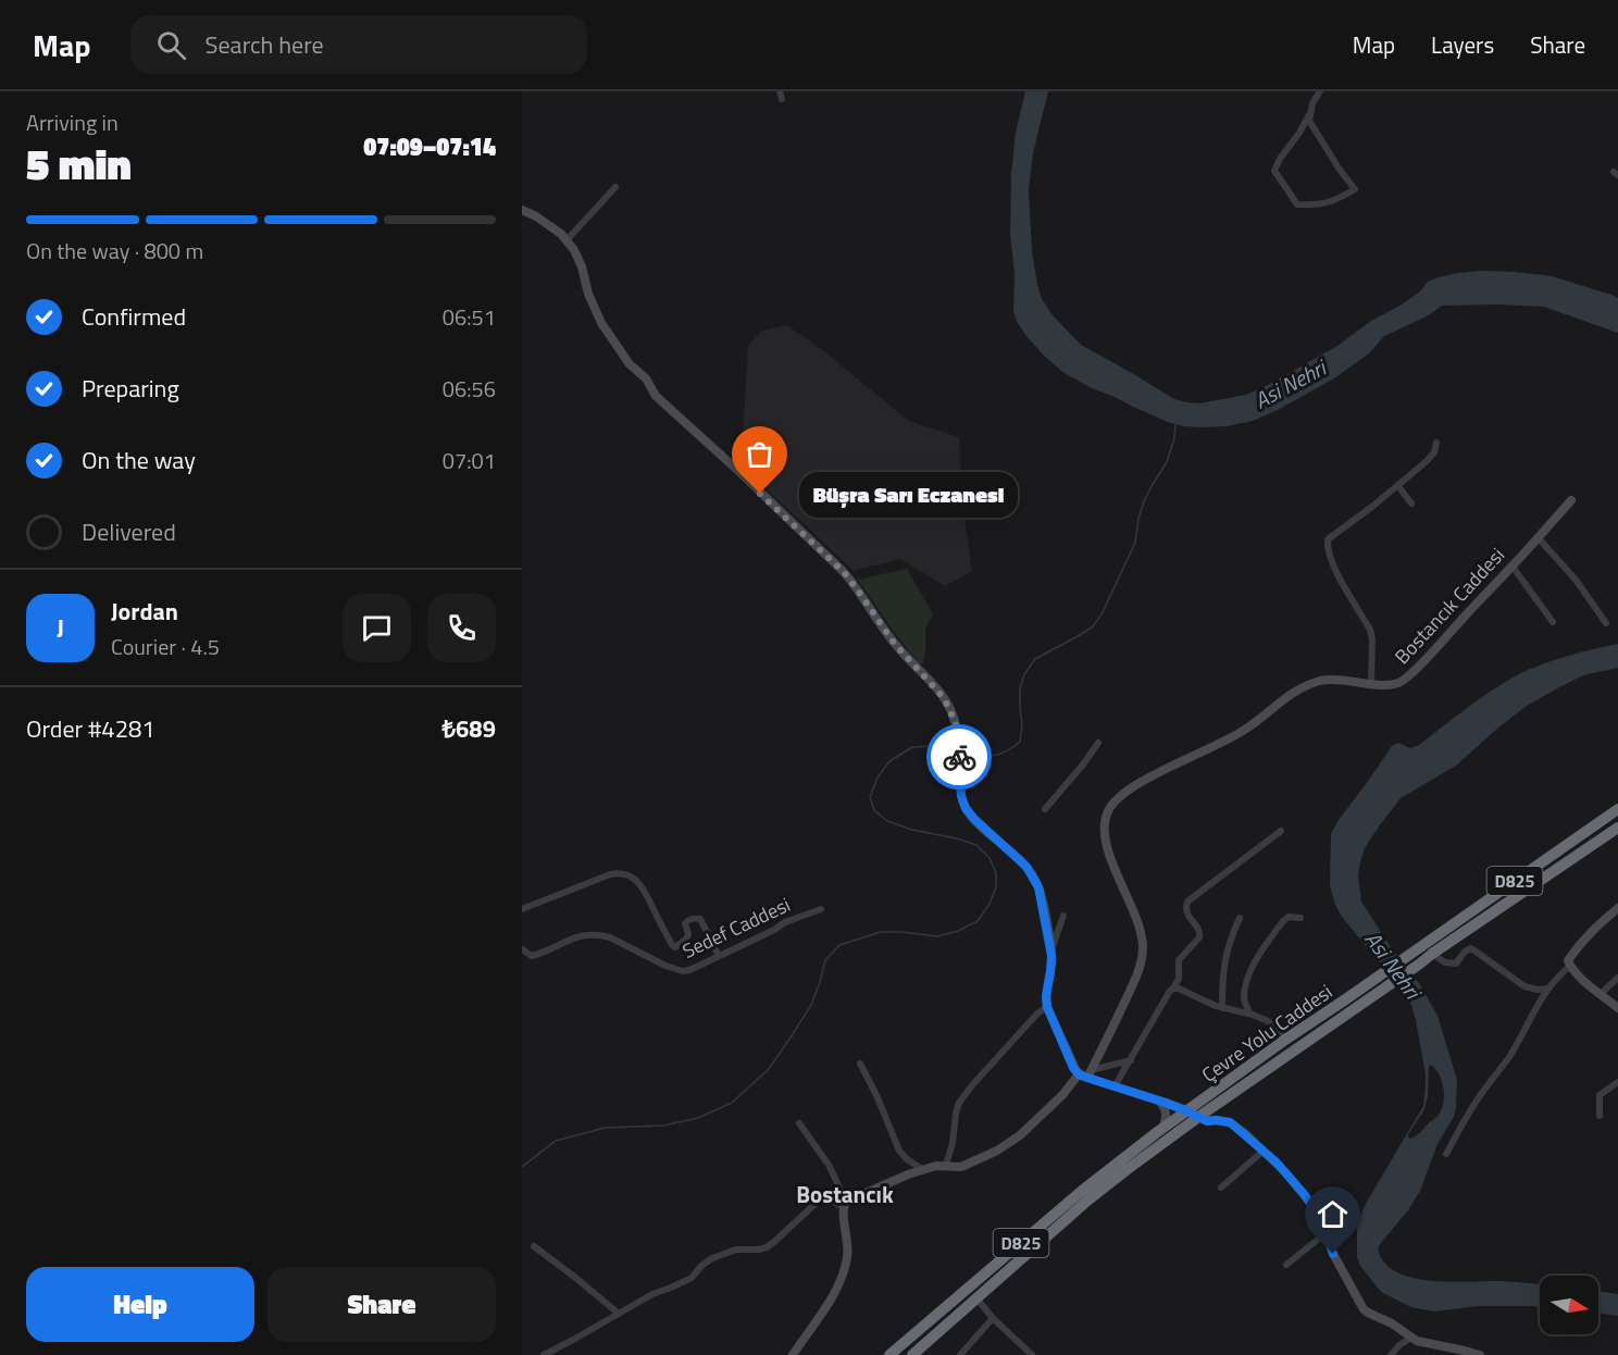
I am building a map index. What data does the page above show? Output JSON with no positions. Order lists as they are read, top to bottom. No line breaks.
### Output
{"streets":{"highway":["D825","Çevre Yolu Caddesi"],"street":["Bostancık Caddesi","Sedef Caddesi"]},"districts":["Bostancık"],"water":["Asi Nehri"],"places":["Büşra Sarı Eczanesi"],"north":"right","page":{"header":"Map","search":"Search here","nav":["Map","Layers","Share"],"heading":["5 min","Arriving in","07:09–07:14"],"panel":["Jordan","Courier · 4.5","Order #4281","₺689"],"bar":"On the way · 800 m","list":[["Confirmed","06:51"],["Preparing","06:56"],["On the way","07:01"],"Delivered"],"bubble":"Büşra Sarı Eczanesi","round":"J","buttons":["Help","Share"]}}
